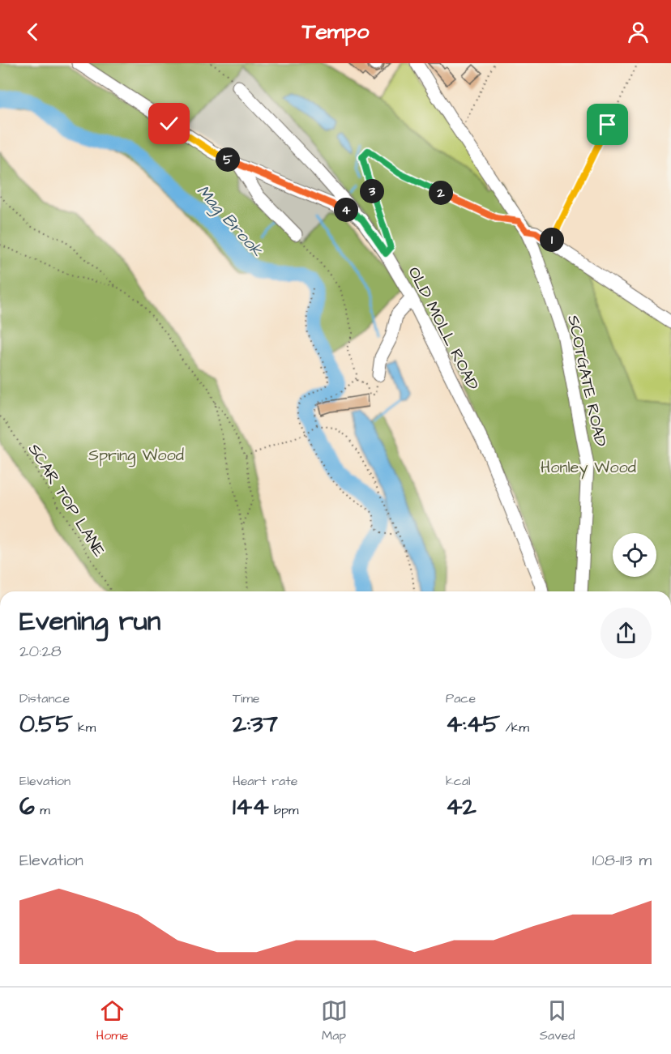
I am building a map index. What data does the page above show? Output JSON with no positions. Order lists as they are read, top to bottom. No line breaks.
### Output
{"streets":{"street":["OLD MOLL ROAD","SCOTGATE ROAD"],"path":["SCAR TOP LANE"]},"water":["Mag Brook"],"parks":["Spring Wood","Honley Wood"],"page":{"header":"Tempo","pins":["5","3","2","4","1"],"heading":["Evening run","20:28"],"stats":[["Distance","0.55 km"],["Time","2:37"],["Pace","4:45 /km"],["Elevation","6 m"],["Heart rate","144 bpm"],["kcal","42"]],"chart":["Elevation","108–113 m"],"tabs":["Home","Map","Saved"]}}
